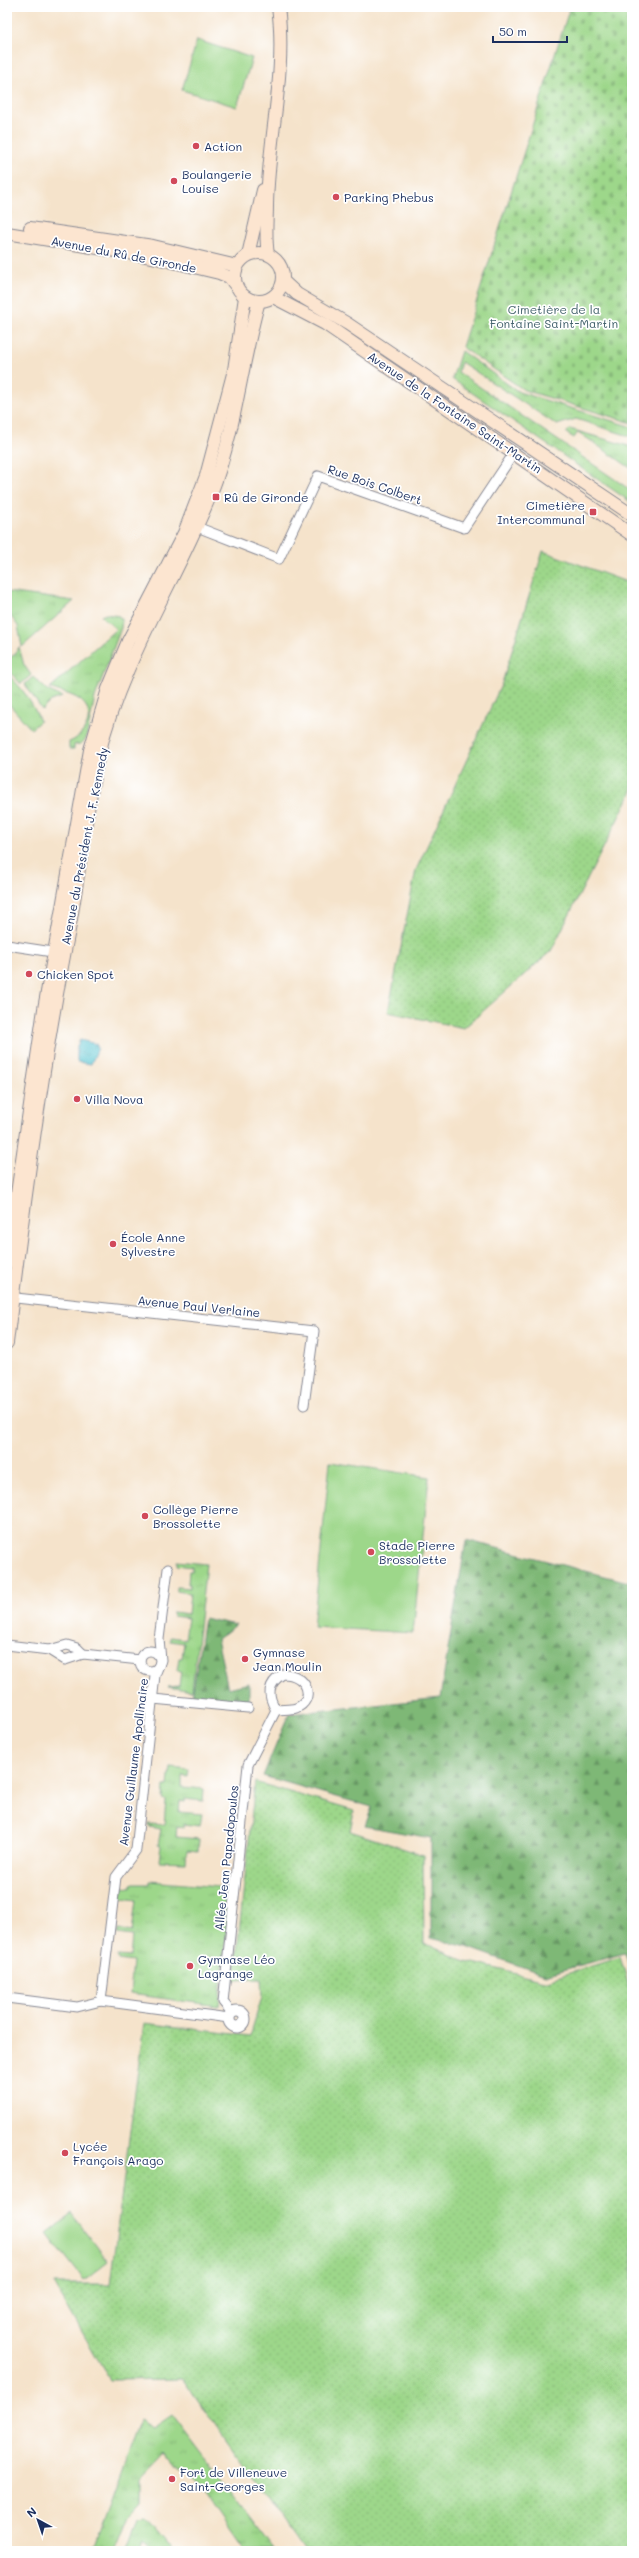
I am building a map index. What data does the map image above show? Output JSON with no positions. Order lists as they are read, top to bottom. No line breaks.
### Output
{"streets":{"main road":["Avenue du Rû de Gironde","Avenue de la Fontaine Saint-Martin","Avenue du Président J. F. Kennedy"],"street":["Rue Bois Colbert","Avenue Paul Verlaine","Avenue Guillaume Apollinaire","Allée Jean Papadopoulos"]},"crossings":[["Avenue du Rû de Gironde","Avenue de la Fontaine Saint-Martin"],["Avenue du Rû de Gironde","Avenue du Président J. F. Kennedy"],["Avenue de la Fontaine Saint-Martin","Rue Bois Colbert"],["Avenue de la Fontaine Saint-Martin","Avenue du Président J. F. Kennedy"],["Rue Bois Colbert","Avenue du Président J. F. Kennedy"],["Avenue du Président J. F. Kennedy","Avenue Paul Verlaine"],["Avenue Guillaume Apollinaire","Allée Jean Papadopoulos"]],"parks":["Cimetière de la Fontaine Saint-Martin"],"places":{"other":["Action","Boulangerie Louise","Parking Phebus","Chicken Spot","Villa Nova","École Anne Sylvestre","Collège Pierre Brossolette","Stade Pierre Brossolette","Gymnase Jean Moulin","Gymnase Léo Lagrange","Lycée François Arago","Fort de Villeneuve Saint-Georges"],"transit":["Rû de Gironde","Cimetière Intercommunal"]},"scale_bar":"50 m","north":"top left"}
